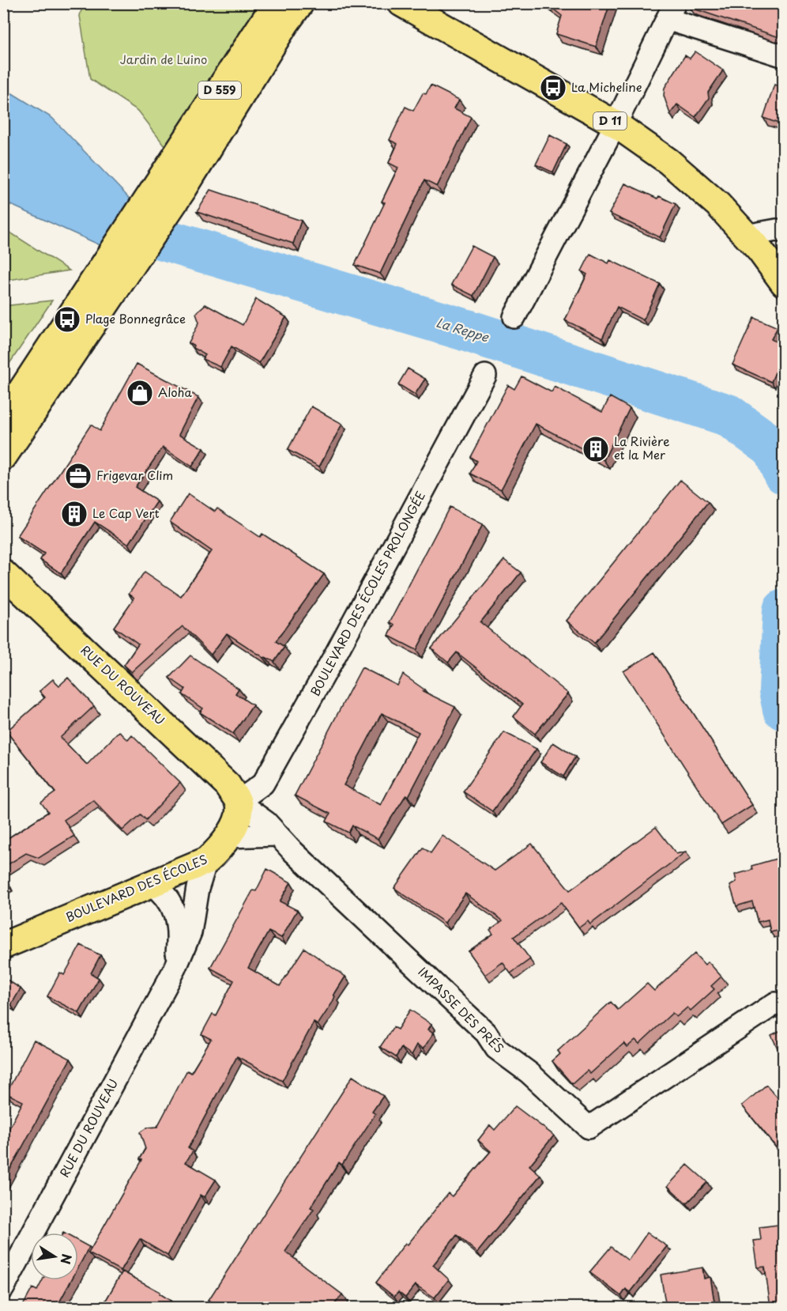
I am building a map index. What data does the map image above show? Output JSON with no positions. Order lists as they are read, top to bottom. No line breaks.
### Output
{"streets":{"main road":["D 559","D 11","RUE DU ROUVEAU","BOULEVARD DES ÉCOLES"],"street":["BOULEVARD DES ÉCOLES PROLONGÉE","IMPASSE DES PRÉS"]},"crossings":[["BOULEVARD DES ÉCOLES PROLONGÉE","RUE DU ROUVEAU"],["BOULEVARD DES ÉCOLES PROLONGÉE","BOULEVARD DES ÉCOLES"],["BOULEVARD DES ÉCOLES PROLONGÉE","IMPASSE DES PRÉS"],["RUE DU ROUVEAU","BOULEVARD DES ÉCOLES"],["RUE DU ROUVEAU","IMPASSE DES PRÉS"],["BOULEVARD DES ÉCOLES","IMPASSE DES PRÉS"]],"water":["La Reppe"],"parks":["Jardin de Luino"],"places":{"bus stop":["La Micheline","Plage Bonnegrâce"],"shop":["Aloha"],"building":["La Rivière et la Mer","Le Cap Vert"],"office":["Frigevar Clim"]},"north":"right"}
